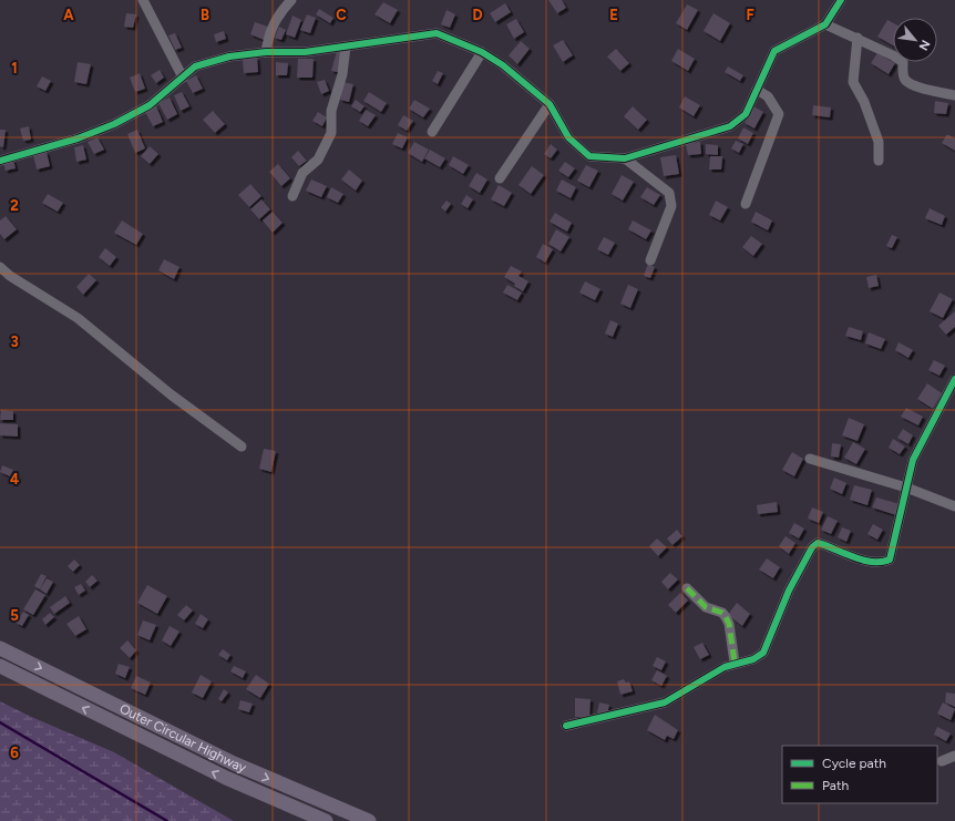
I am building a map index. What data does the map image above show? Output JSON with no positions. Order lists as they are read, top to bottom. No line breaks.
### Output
{"streets":{"highway":["Outer Circular Highway"]},"legend":["Cycle path","Path"],"north":"bottom right","grid":{"columns":["A","B","C","D","E","F"],"rows":["1","2","3","4","5","6"]}}
